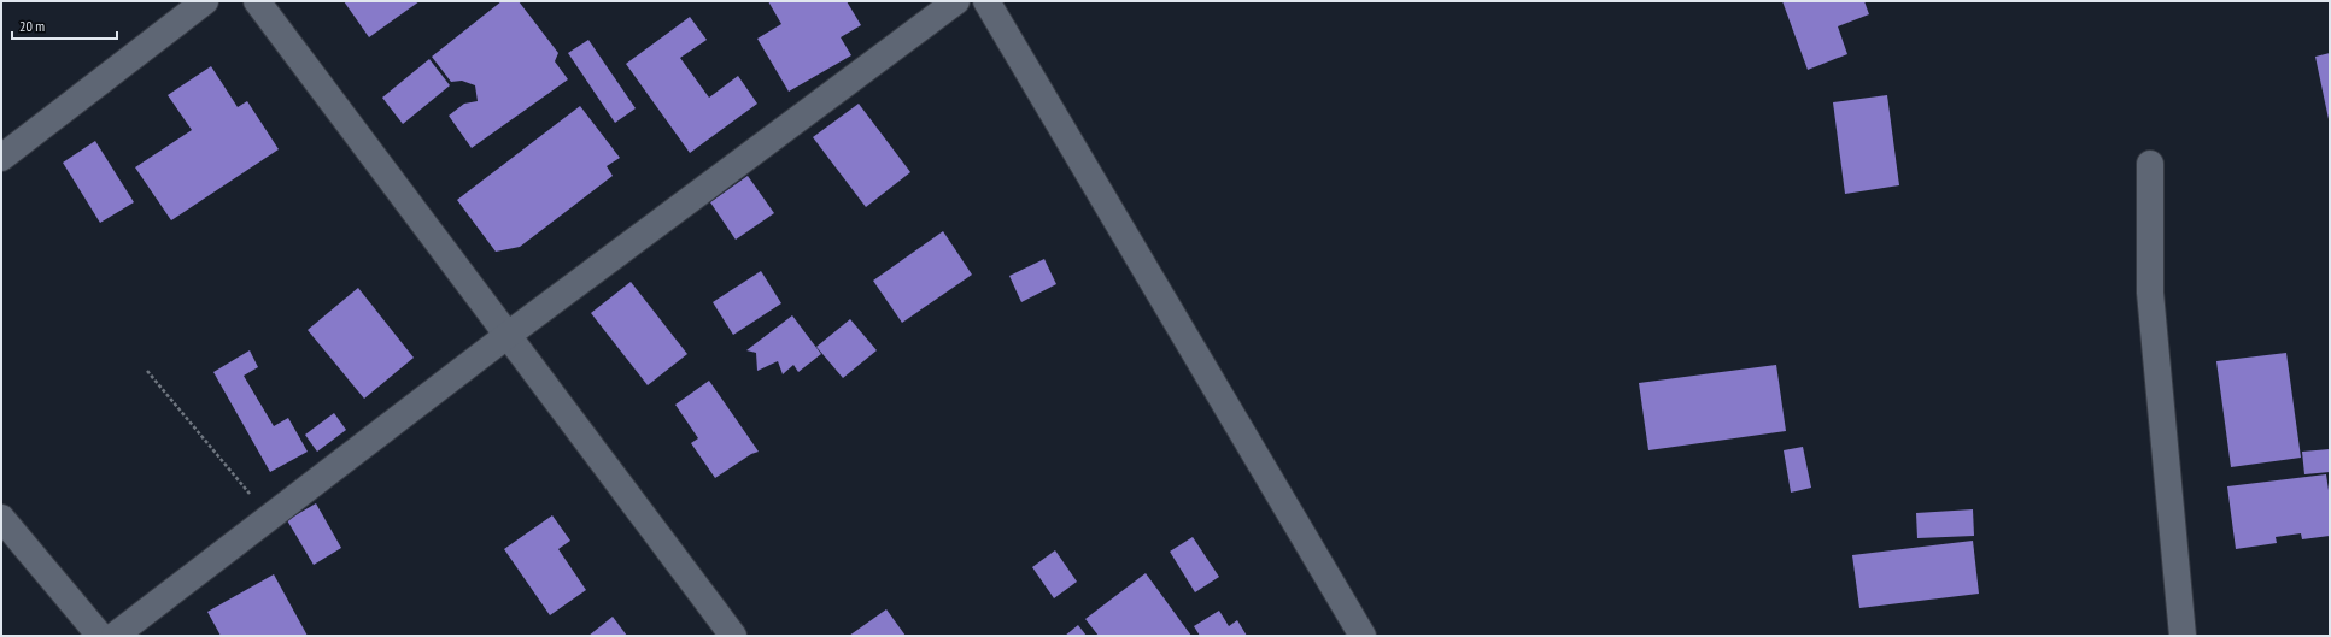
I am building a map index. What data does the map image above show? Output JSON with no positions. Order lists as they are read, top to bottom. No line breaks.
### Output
{"scale_bar":"20 m"}
